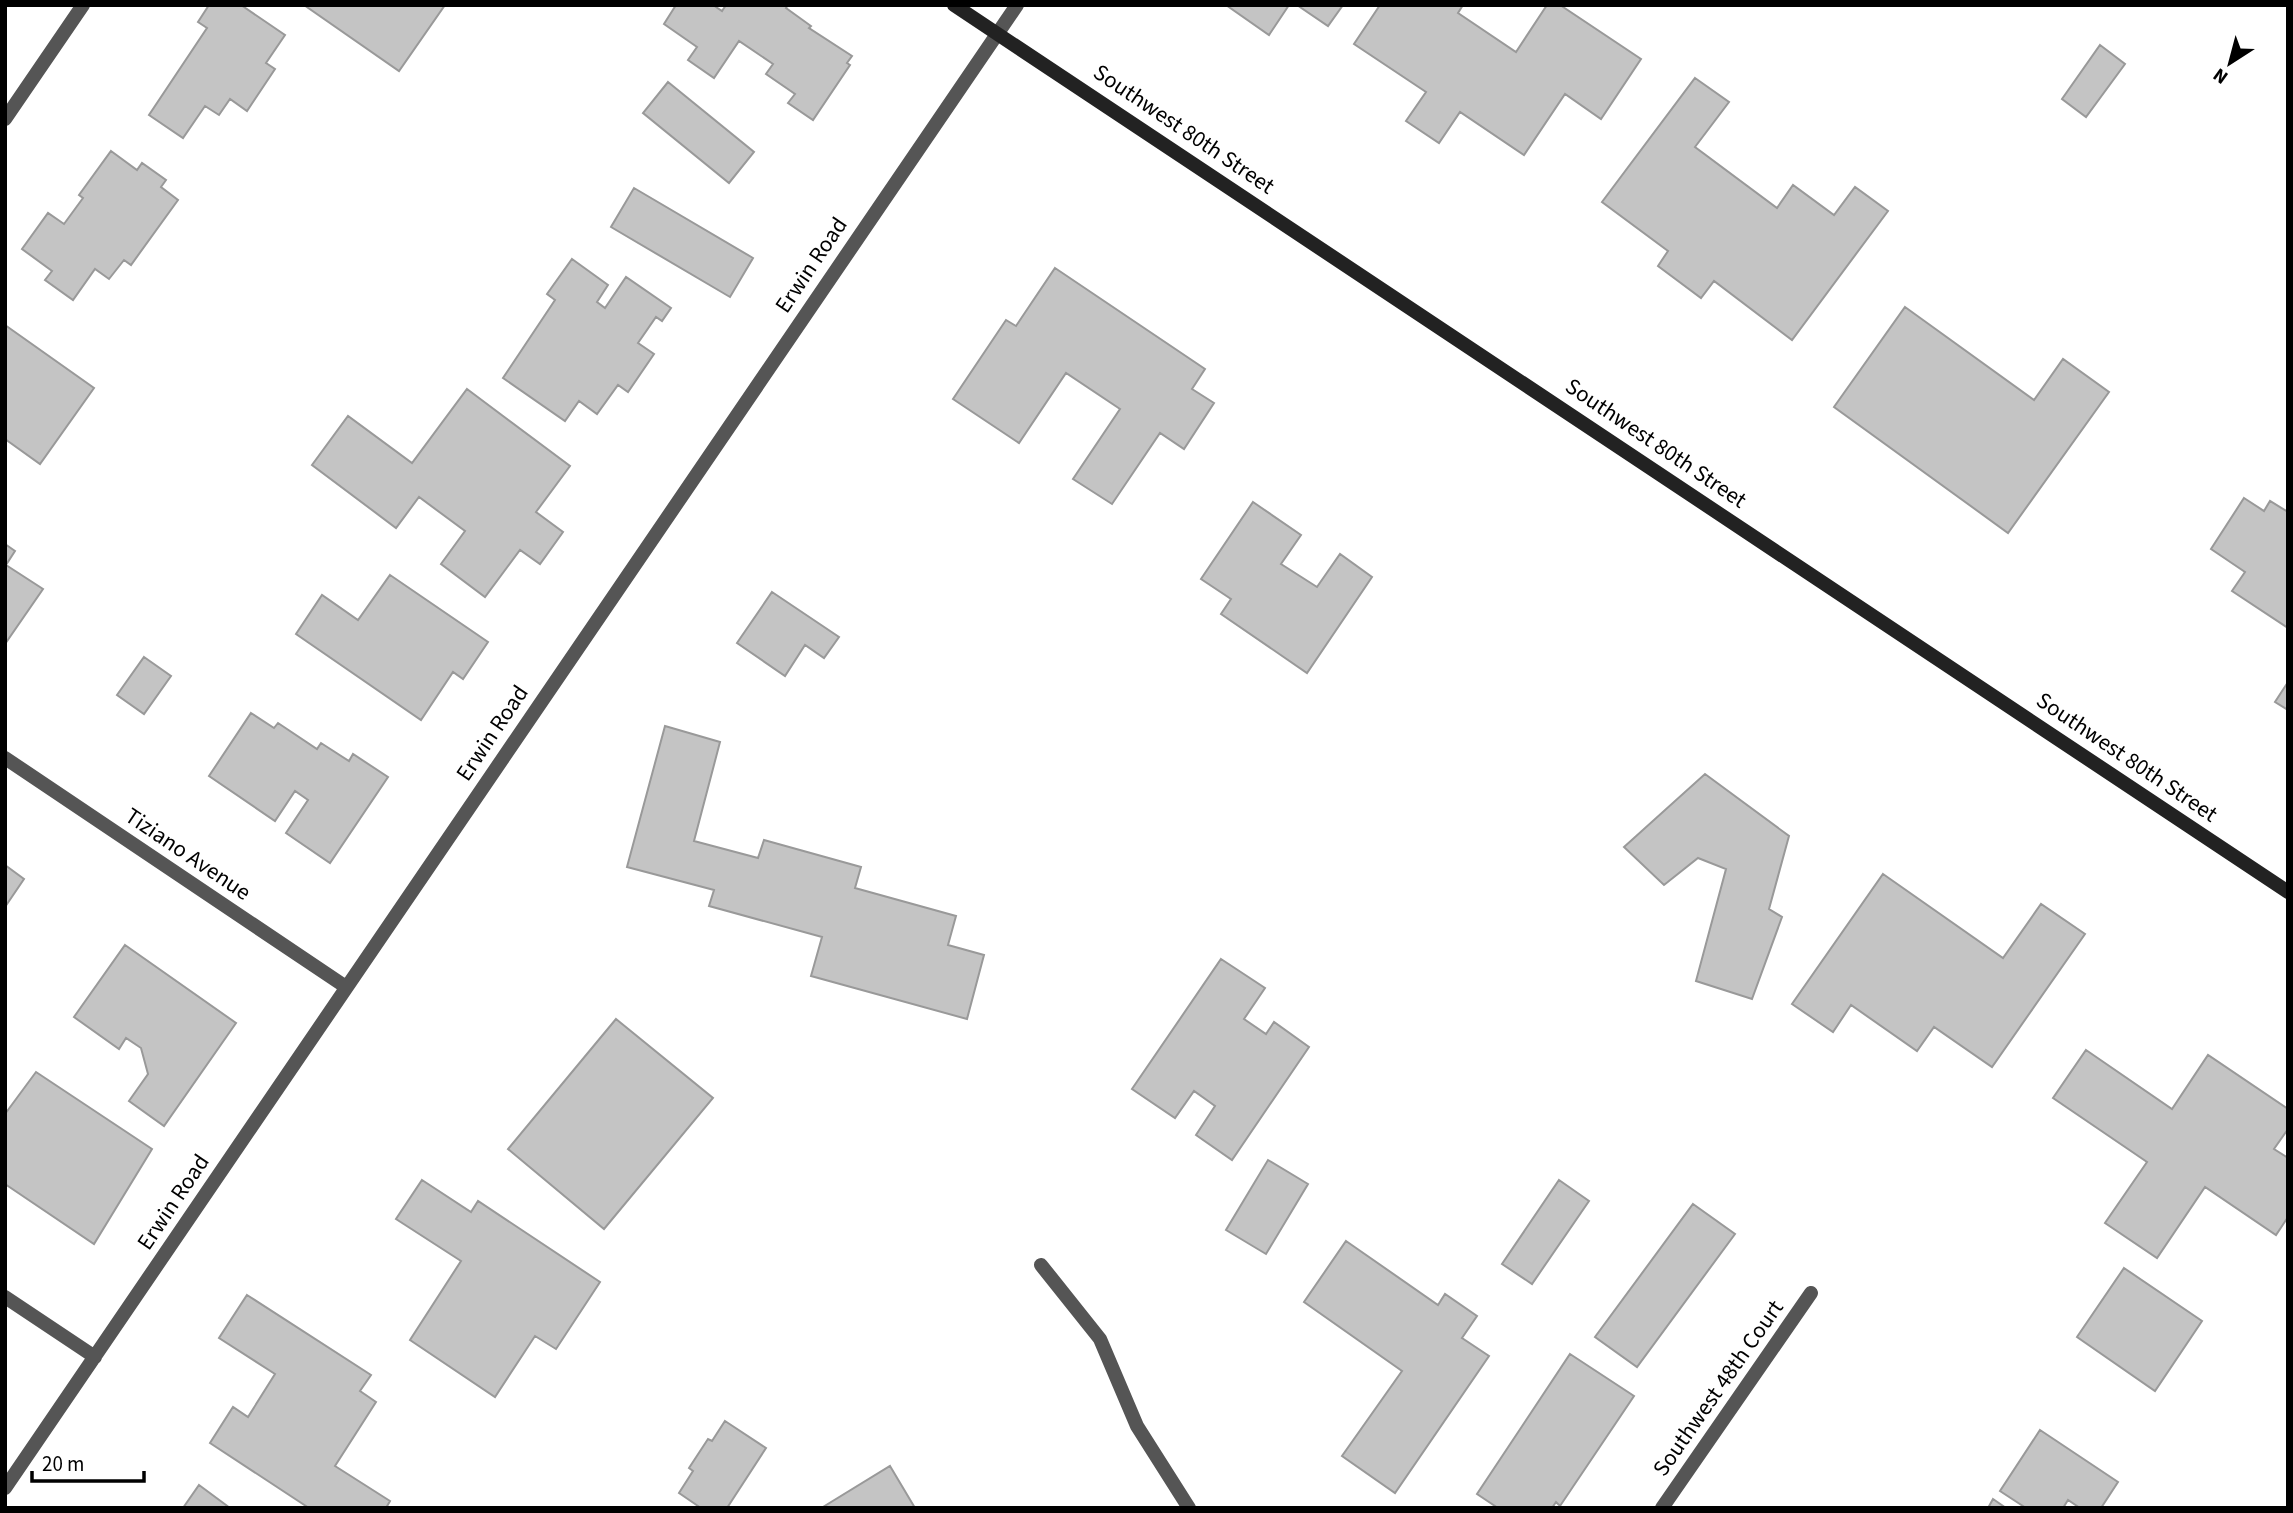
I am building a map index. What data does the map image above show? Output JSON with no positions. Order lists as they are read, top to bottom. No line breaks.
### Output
{"streets":{"street":["Southwest 80th Street","Erwin Road","Tiziano Avenue","Southwest 48th Court"]},"crossings":[["Southwest 80th Street","Erwin Road"],["Erwin Road","Tiziano Avenue"]],"scale_bar":"20 m","north":"bottom left"}
